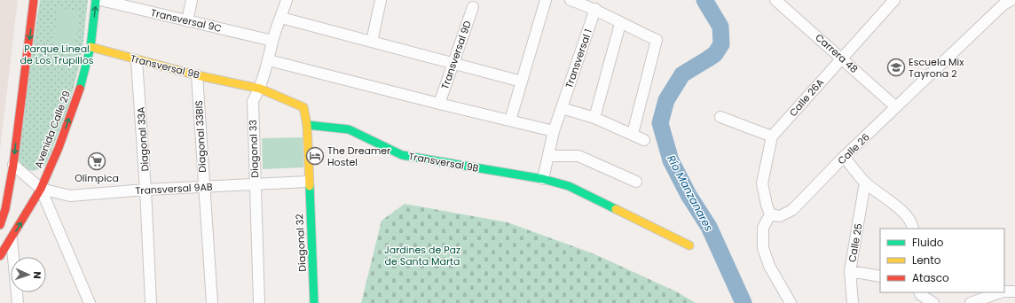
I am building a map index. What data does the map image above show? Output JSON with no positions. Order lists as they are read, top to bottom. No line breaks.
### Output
{"streets":{"street":["Transversal 9C","Carrera 48","Transversal 9D","Transversal 1","Transversal 9B","Calle 26A","Avenida Calle 29","Diagonal 33BIS","Diagonal 33A","Diagonal 33","Calle 26","Transversal 9AB","Diagonal 32","Calle 25"]},"crossings":[["Transversal 9C","Diagonal 33"],["Carrera 48","Calle 26A"],["Carrera 48","Calle 26"],["Transversal 9B","Avenida Calle 29"],["Transversal 9B","Diagonal 33BIS"],["Transversal 9B","Diagonal 33A"],["Transversal 9B","Diagonal 33"],["Transversal 9B","Transversal 9AB"],["Transversal 9B","Diagonal 32"],["Calle 26A","Calle 26"],["Avenida Calle 29","Transversal 9AB"],["Diagonal 33BIS","Transversal 9AB"],["Diagonal 33A","Transversal 9AB"],["Diagonal 33","Transversal 9AB"],["Transversal 9AB","Diagonal 32"]],"water":["Río Manzanares"],"parks":["Parque Lineal de Los Trupillos","Jardines de Paz de Santa Marta"],"places":{"school or university":["Escuela Mix Tayrona 2"],"hotel":["The Dreamer Hostel"],"supermarket":["Olímpica"]},"legend":["Fluido","Lento","Atasco"],"north":"right"}
